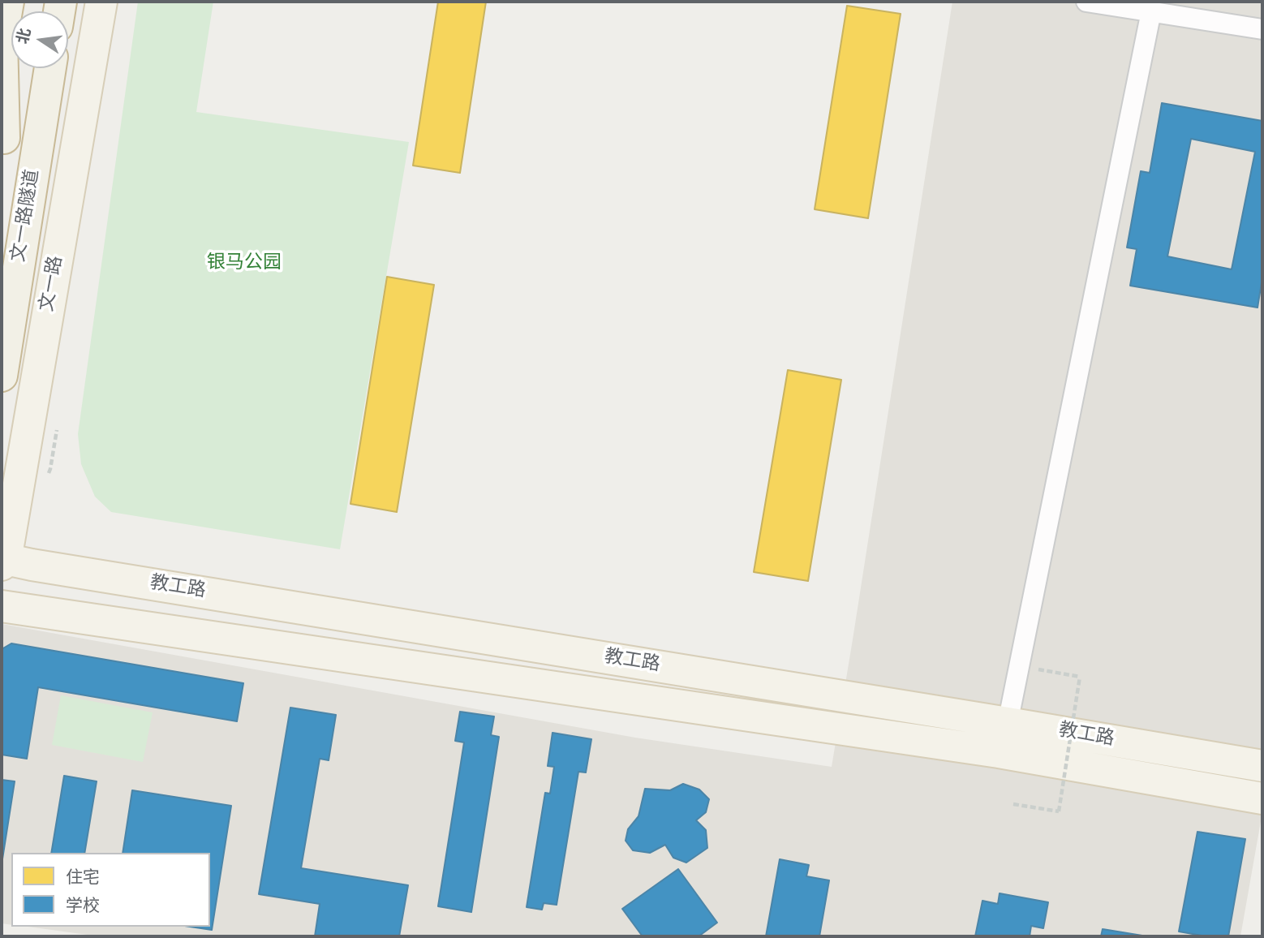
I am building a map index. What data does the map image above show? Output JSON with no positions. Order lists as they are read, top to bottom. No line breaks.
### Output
{"streets":{"highway":["文一路隧道"],"main road":["文一路","教工路"]},"crossings":[["文一路","教工路"]],"parks":["银马公园"],"legend":["住宅","学校"],"north":"left"}
